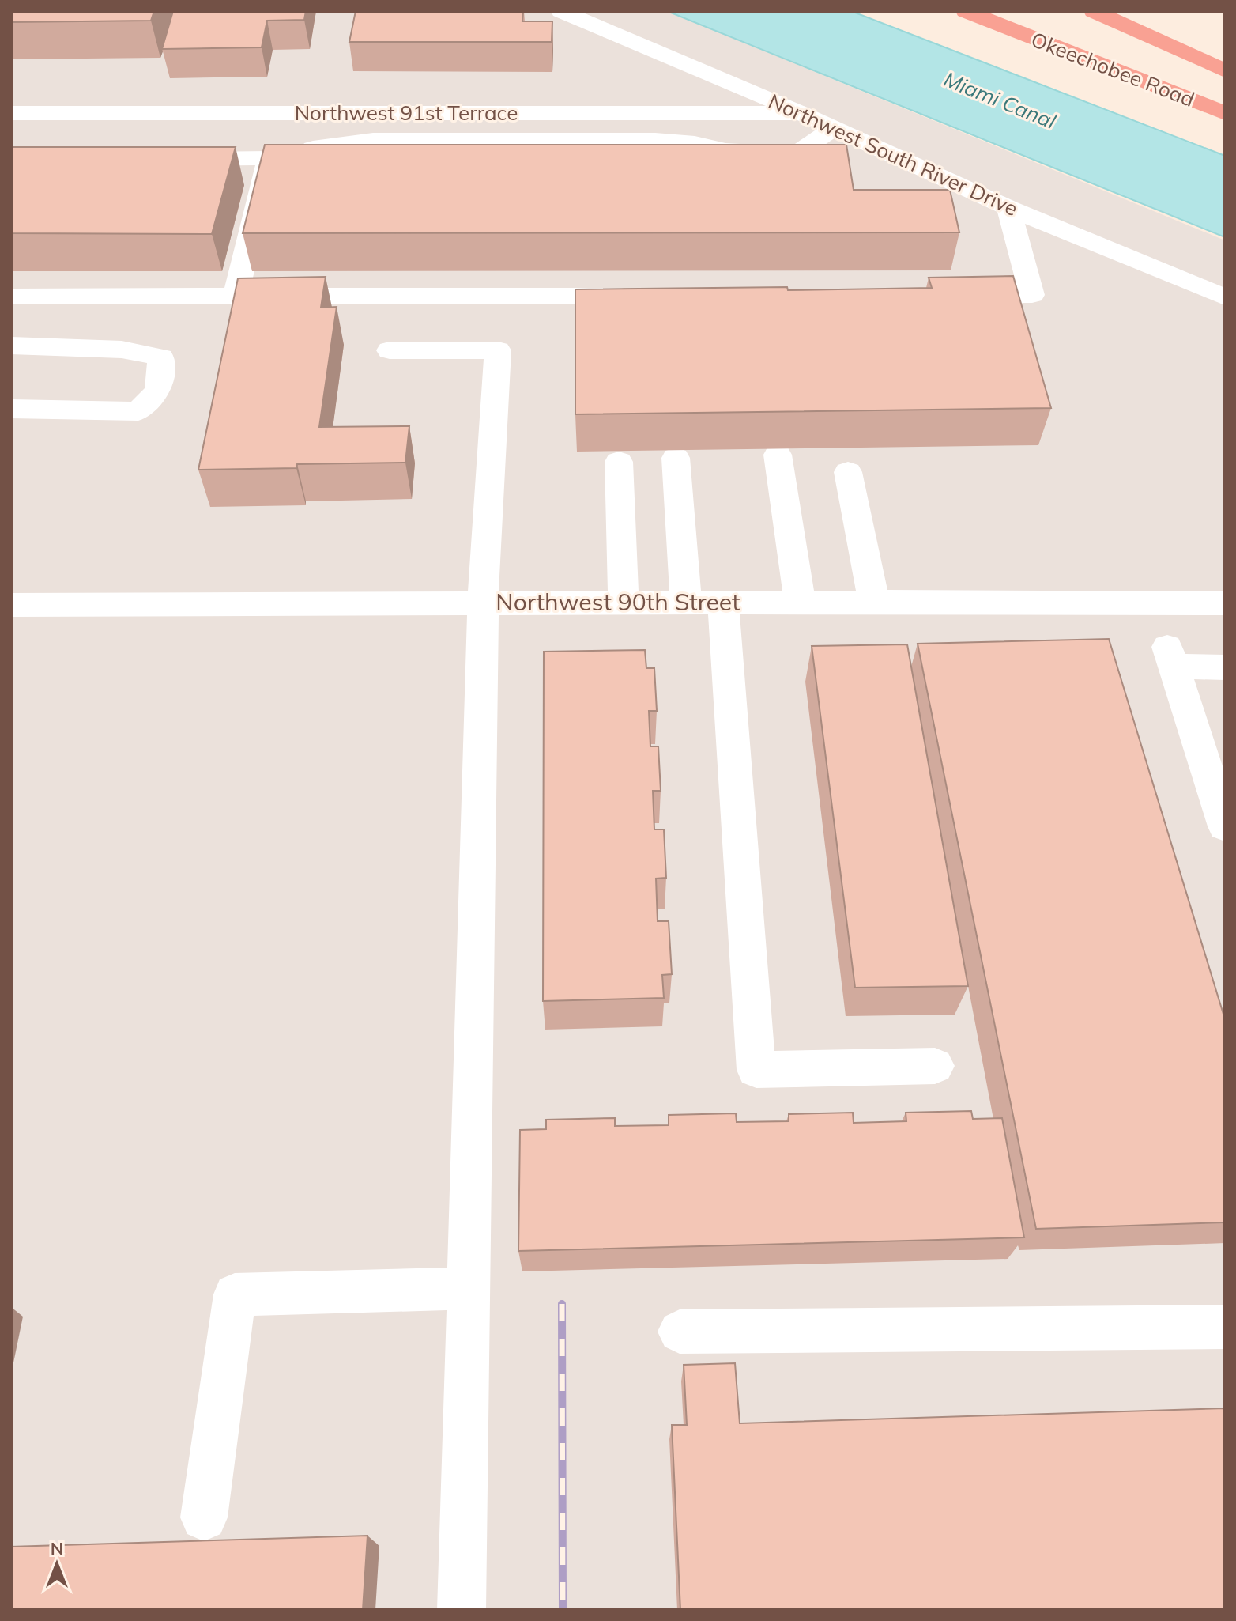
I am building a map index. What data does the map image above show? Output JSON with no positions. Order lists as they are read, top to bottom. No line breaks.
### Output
{"streets":{"highway":["Okeechobee Road"],"street":["Northwest 91st Terrace","Northwest South River Drive","Northwest 90th Street"]},"crossings":[["Northwest 91st Terrace","Northwest South River Drive"]],"water":["Miami Canal"],"north":"top"}
